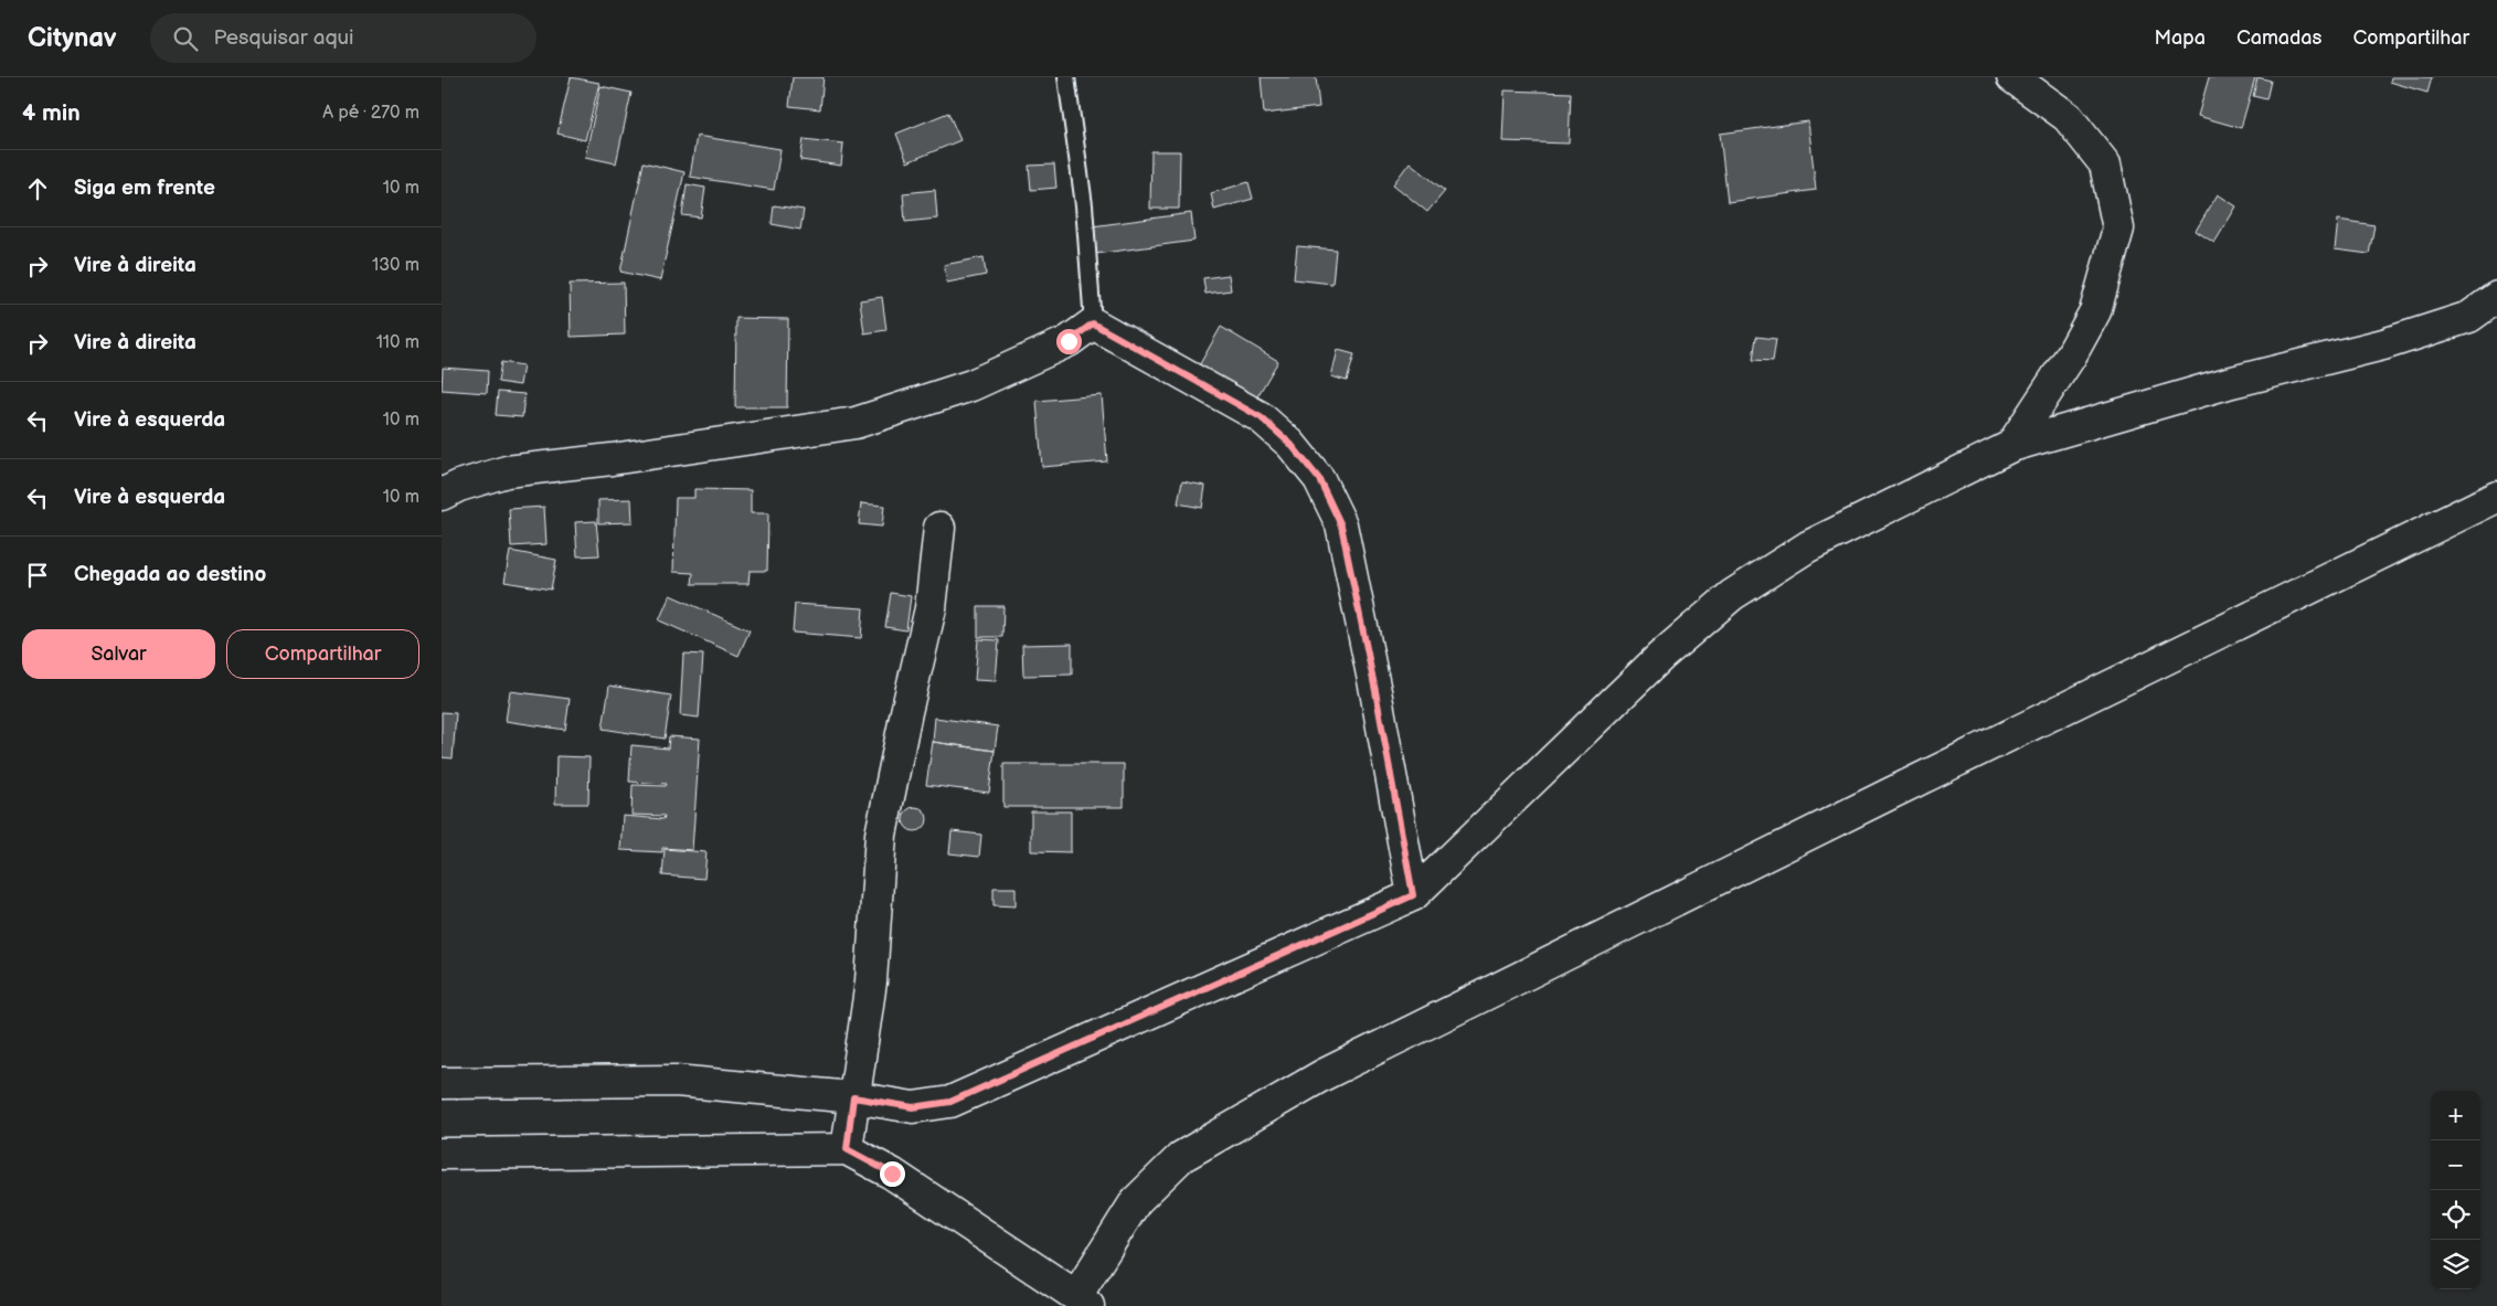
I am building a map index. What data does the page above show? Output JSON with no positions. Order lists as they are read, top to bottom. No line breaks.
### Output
{"page":{"header":"Citynav","search":"Pesquisar aqui","nav":["Mapa","Camadas","Compartilhar"],"heading":["4 min","A pé · 270 m"],"list":[["Siga em frente","10 m"],["Vire à direita","130 m"],["Vire à direita","110 m"],["Vire à esquerda","10 m"],["Vire à esquerda","10 m"],"Chegada ao destino"],"buttons":["Salvar","Compartilhar"],"map_buttons":["+","−"]}}
